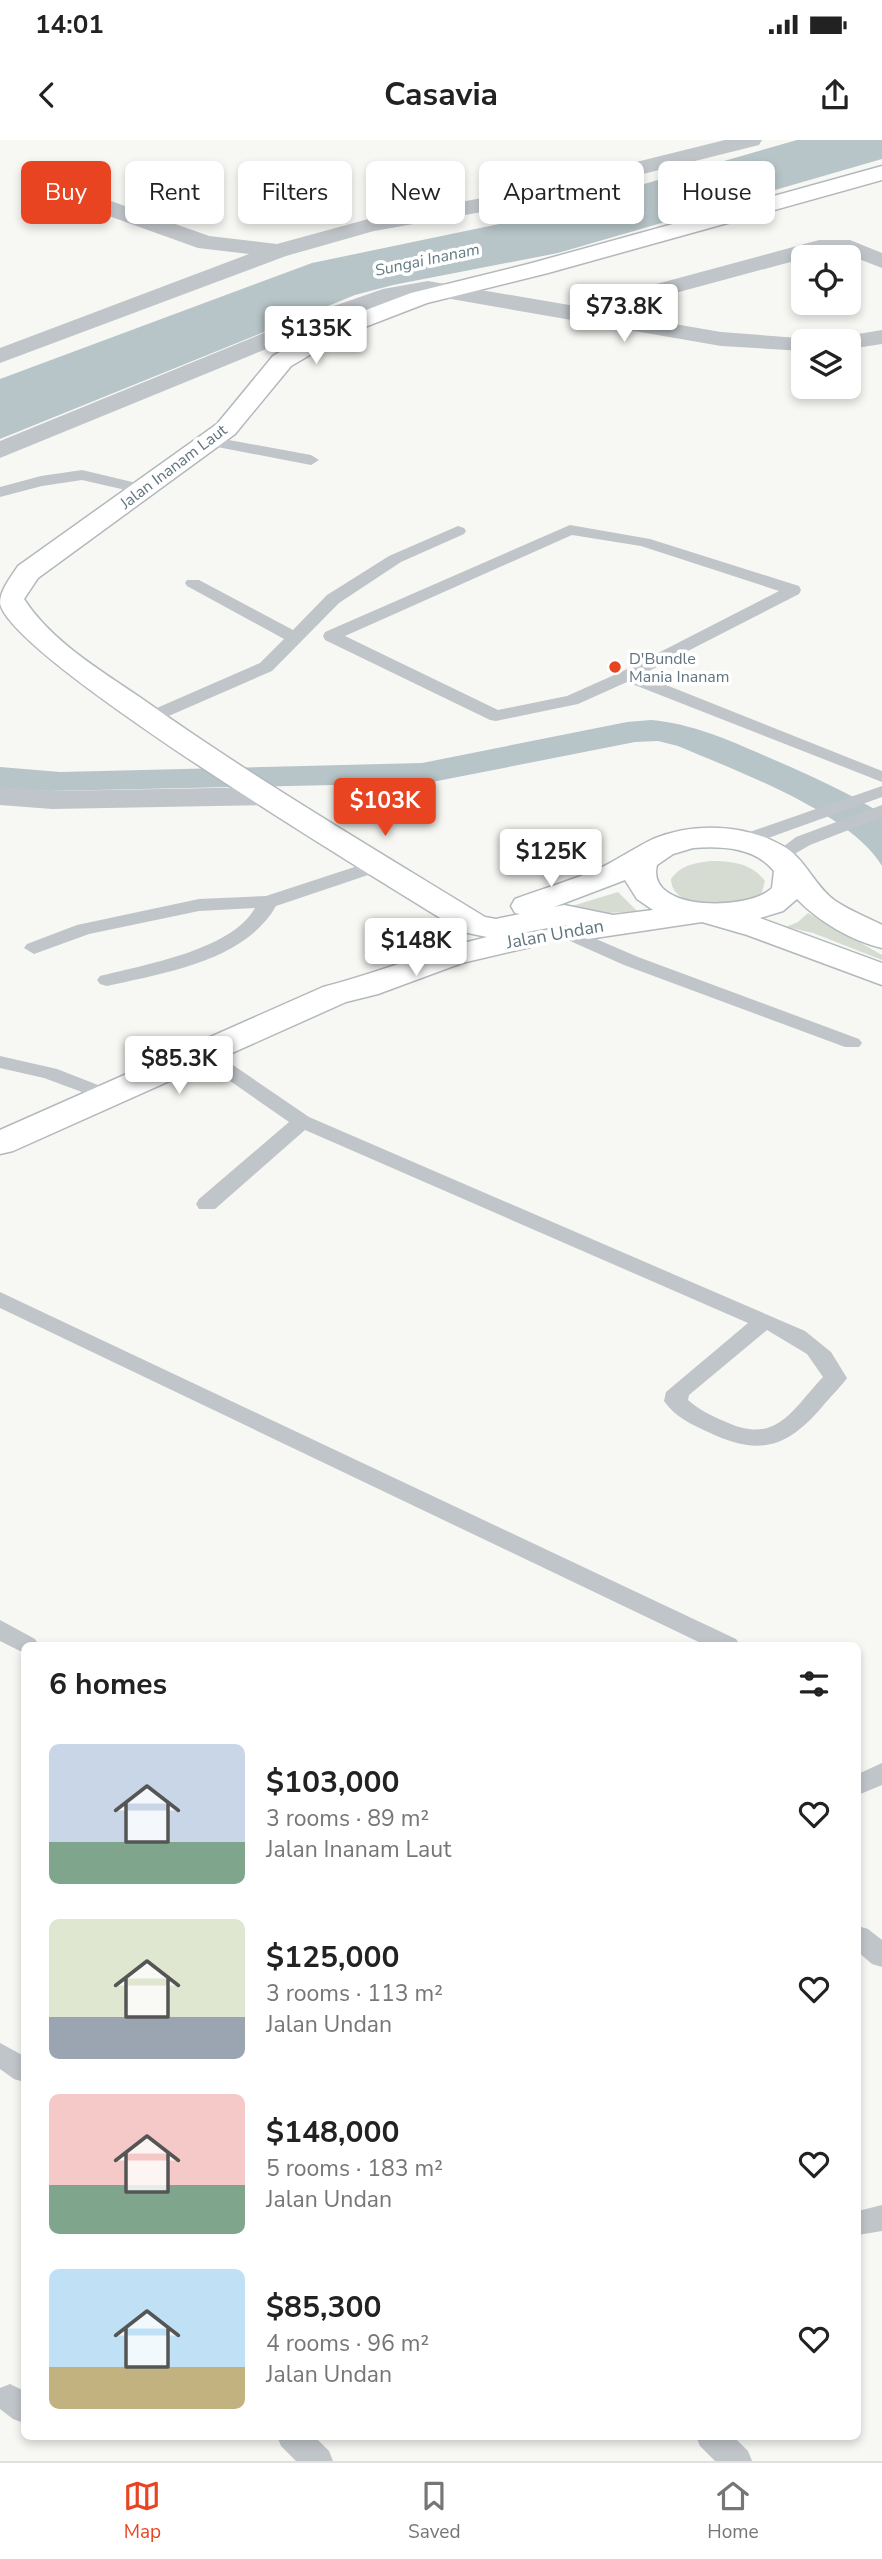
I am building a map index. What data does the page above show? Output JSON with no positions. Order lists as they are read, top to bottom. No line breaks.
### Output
{"streets":{"street":["Jalan Inanam Laut","Jalan Undan"]},"crossings":[["Jalan Inanam Laut","Jalan Undan"]],"water":["Sungai Inanam"],"places":["D'Bundle Mania Inanam"],"page":{"status":"14:01","header":"Casavia","chip":["Buy","Rent","Filters","New","Apartment","House"],"price":["$73.8K","$135K","$103K","$125K","$148K","$85.3K"],"heading":"6 homes","list":[{"name":"$103,000","note":"3 rooms · 89 m² · Jalan Inanam Laut"},{"name":"$125,000","note":"3 rooms · 113 m² · Jalan Undan"},{"name":"$148,000","note":"5 rooms · 183 m² · Jalan Undan"},{"name":"$85,300","note":"4 rooms · 96 m² · Jalan Undan"}],"tabs":["Map","Saved","Home"]}}
